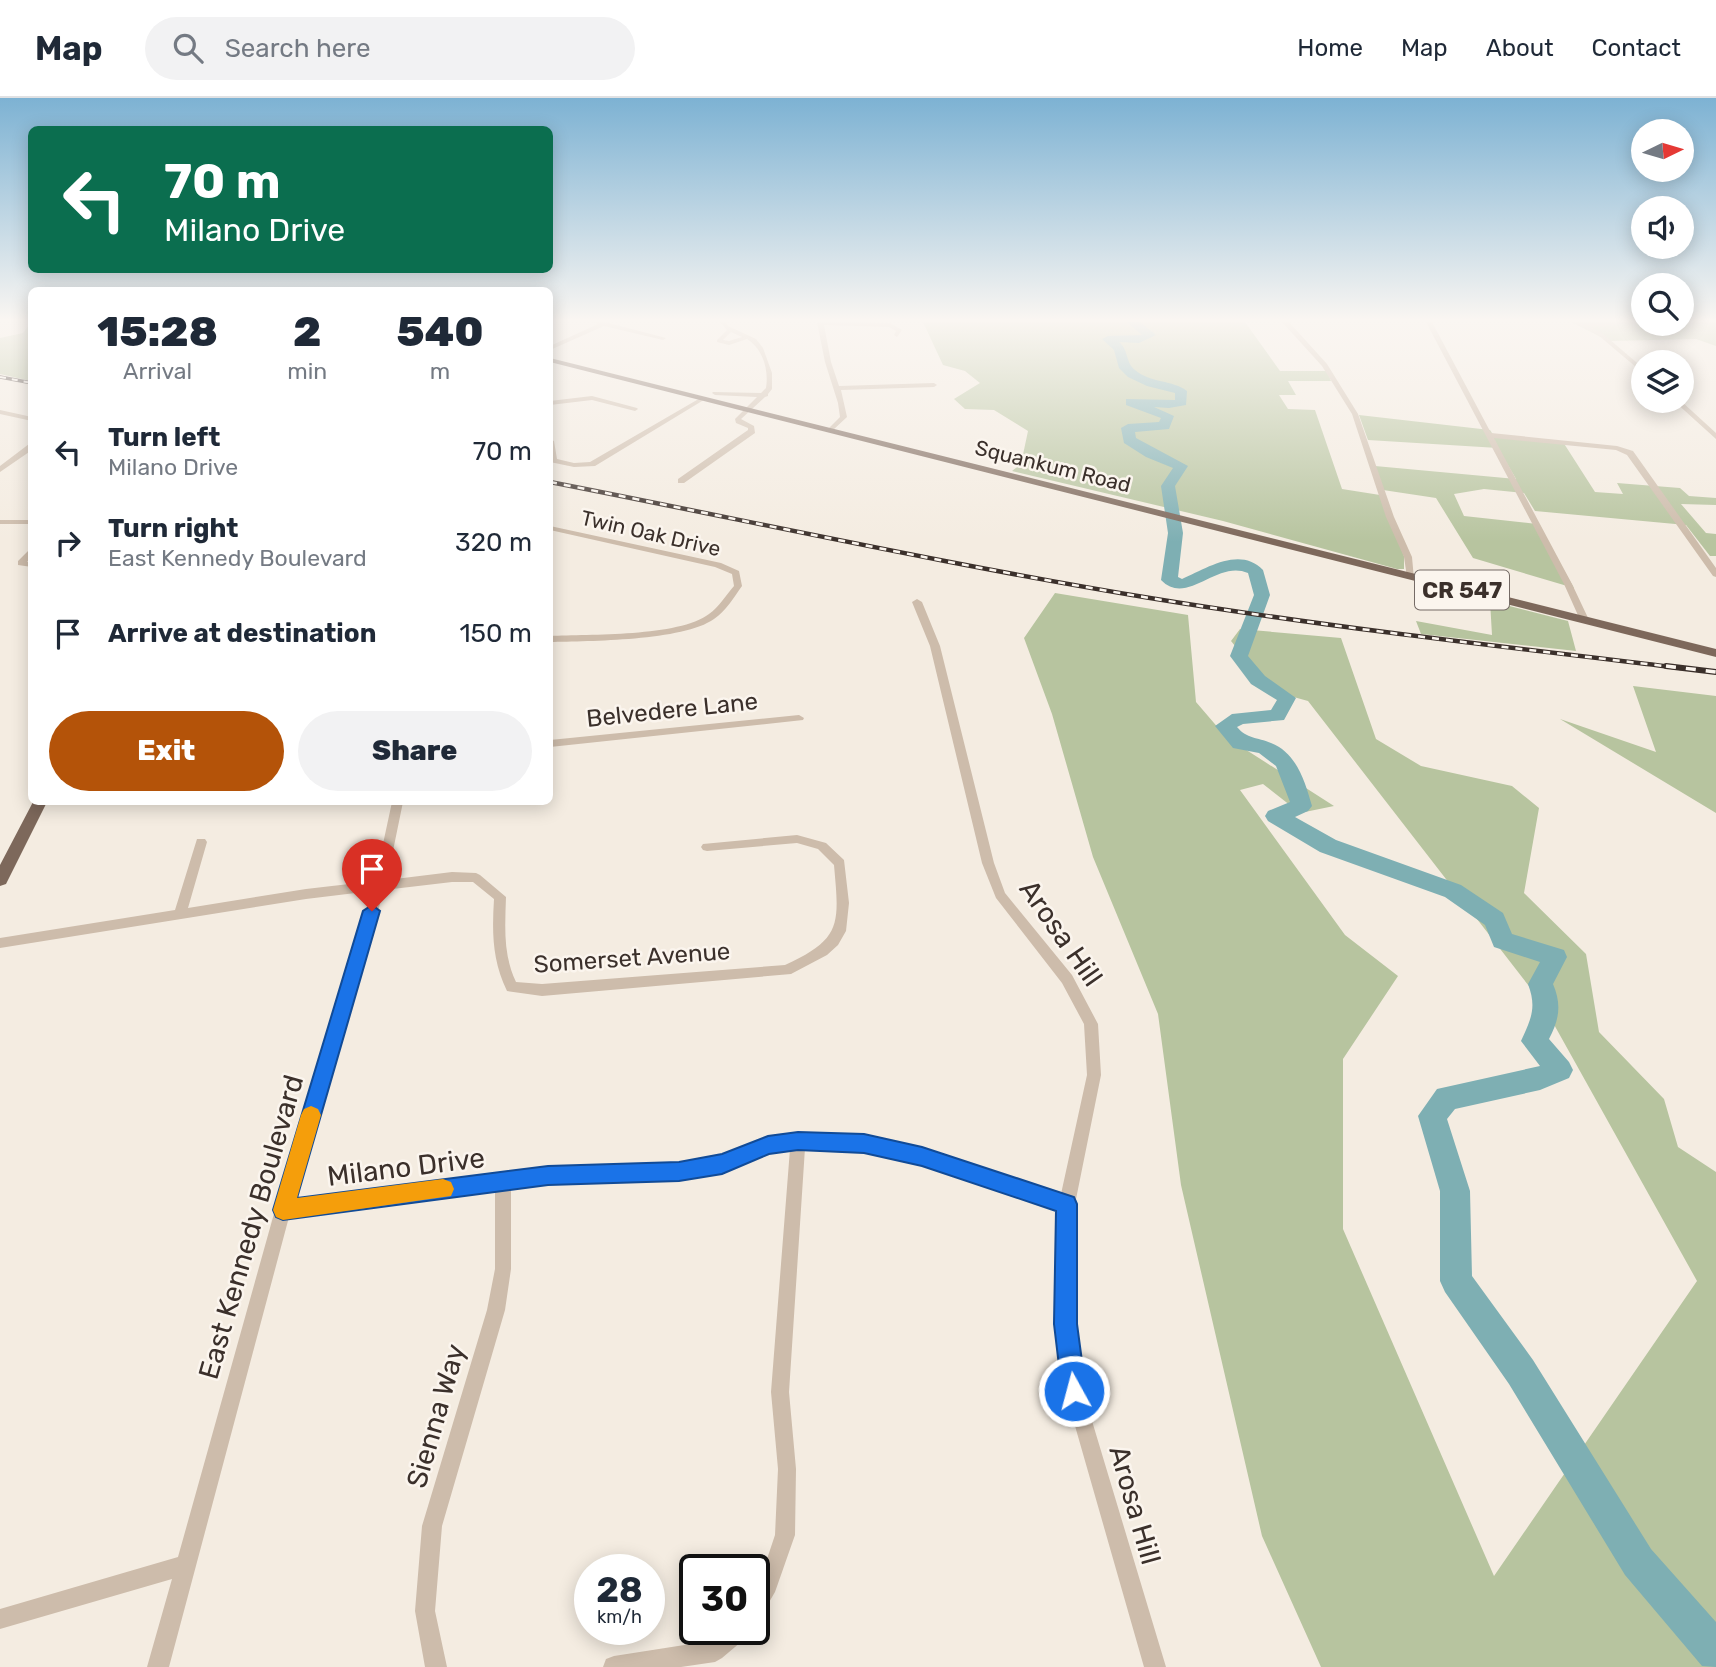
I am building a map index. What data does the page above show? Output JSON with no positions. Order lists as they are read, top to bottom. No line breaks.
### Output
{"streets":{"main road":["Squankum Road","CR 547"],"street":["Twin Oak Drive","Belvedere Lane","Arosa Hill","Somerset Avenue","Milano Drive","East Kennedy Boulevard","Sienna Way"]},"crossings":[["Squankum Road","CR 547"],["Arosa Hill","Milano Drive"],["Somerset Avenue","East Kennedy Boulevard"],["Milano Drive","East Kennedy Boulevard"],["Milano Drive","Sienna Way"]],"north":"right","page":{"header":"Map","search":"Search here","nav":["Home","Map","About","Contact"],"turn":["70 m","Milano Drive"],"eta":["15:28","Arrival","2","min","540","m"],"list":[{"name":"Turn left","note":"Milano Drive","value":"70 m"},{"name":"Turn right","note":"East Kennedy Boulevard","value":"320 m"},{"name":"Arrive at destination","value":"150 m"}],"buttons":["Exit","Share"],"speed":"28 km/h","limit":"30"}}
